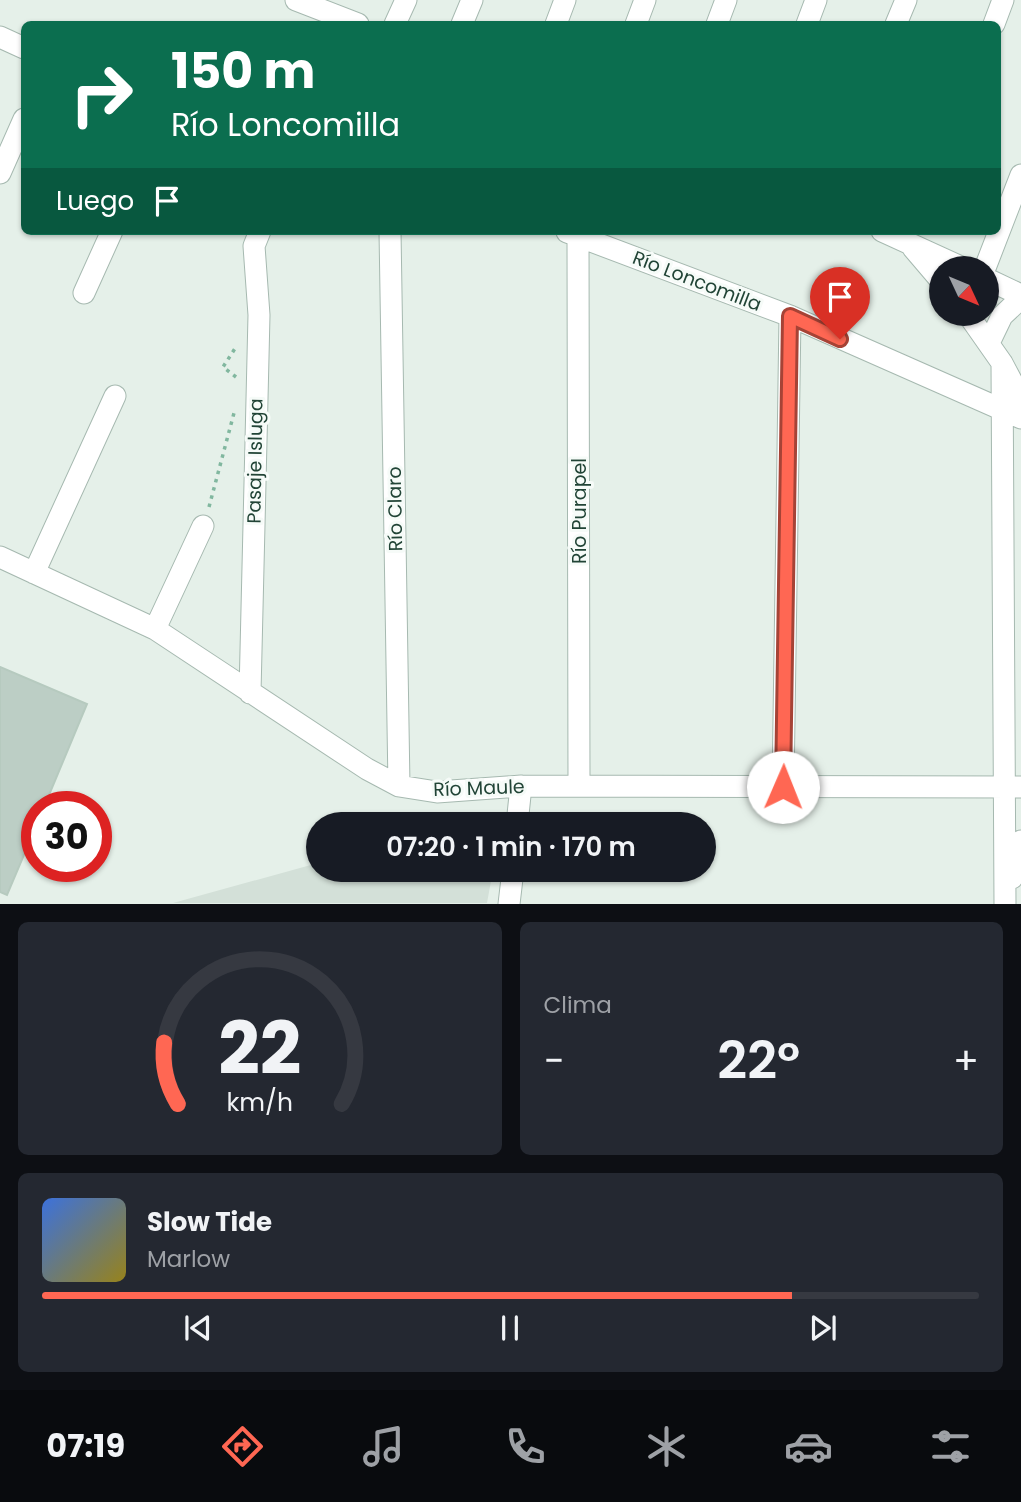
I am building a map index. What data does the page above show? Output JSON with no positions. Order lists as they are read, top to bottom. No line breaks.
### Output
{"streets":{"street":["Río Loncomilla","Pasaje Isluga","Río Claro","Río Purapel","Río Maule"]},"crossings":[["Pasaje Isluga","Río Maule"],["Río Claro","Río Maule"],["Río Purapel","Río Maule"]],"north":"bottom right","page":{"turn":["150 m","Río Loncomilla"],"then":"Luego","limit":"30","trip":"07:20 · 1 min · 170 m","tile":"Clima","heat":["−","22°","+"],"song":["Slow Tide","Marlow"],"tabs":"07:19","gauge":["22","km/h"]}}
